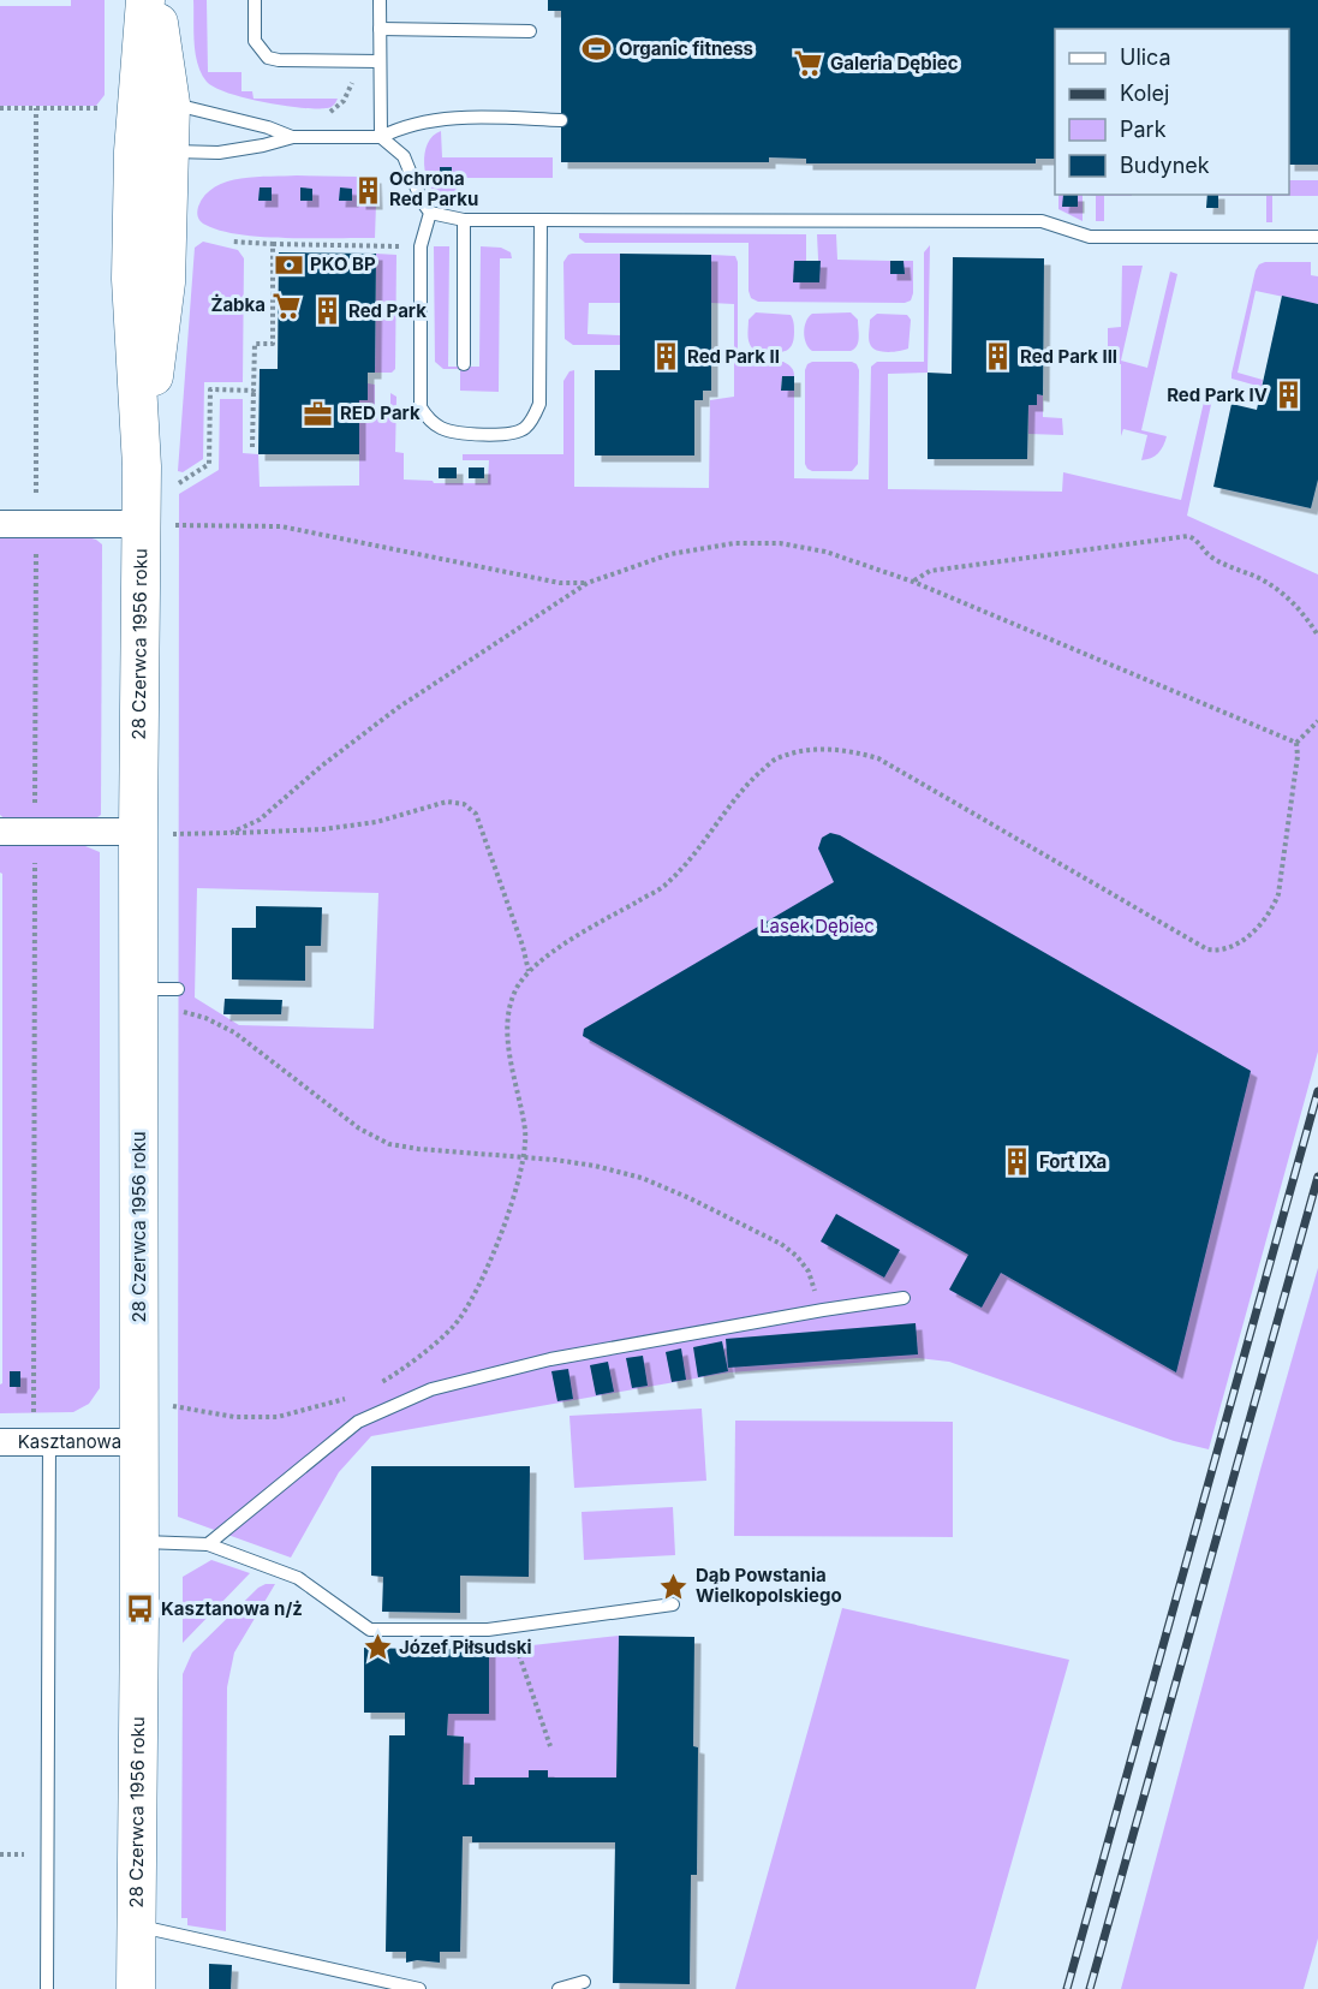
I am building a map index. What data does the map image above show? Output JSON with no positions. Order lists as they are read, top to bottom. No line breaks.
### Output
{"streets":{"street":["28 Czerwca 1956 roku","Kasztanowa"]},"crossings":[["28 Czerwca 1956 roku","Kasztanowa"]],"parks":["Lasek Dębiec"],"places":{"sports":["Organic fitness"],"supermarket":["Galeria Dębiec","Żabka"],"building":["Ochrona Red Parku","Red Park","Red Park II","Red Park III","Red Park IV","Fort IXa"],"bank":["PKO BP"],"office":["RED Park"],"place":["Dąb Powstania Wielkopolskiego","Józef Piłsudski"],"bus stop":["Kasztanowa n/ż"]},"legend":["Ulica","Kolej","Park","Budynek"]}
